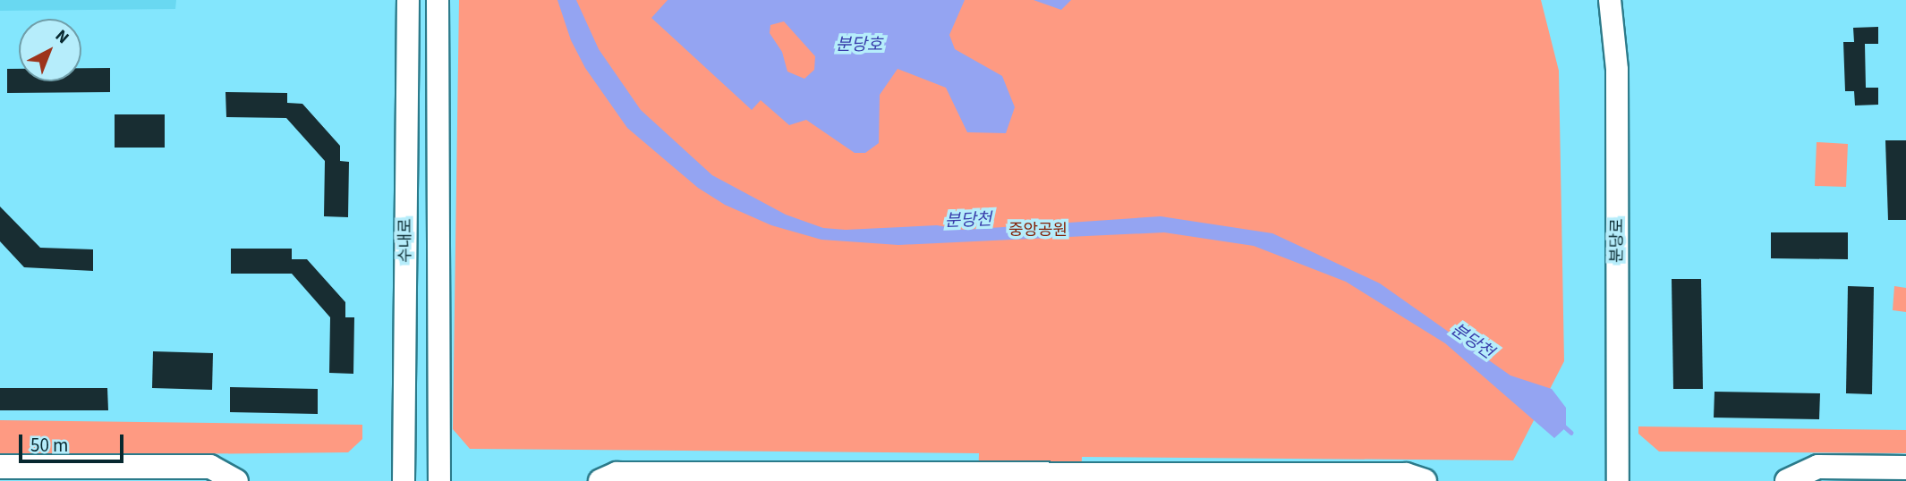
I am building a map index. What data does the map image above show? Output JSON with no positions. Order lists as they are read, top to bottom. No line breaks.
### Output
{"streets":{"main road":["수내로","분당로"]},"water":["분당호","분당천"],"parks":["중앙공원"],"scale_bar":"50 m","north":"top right"}
